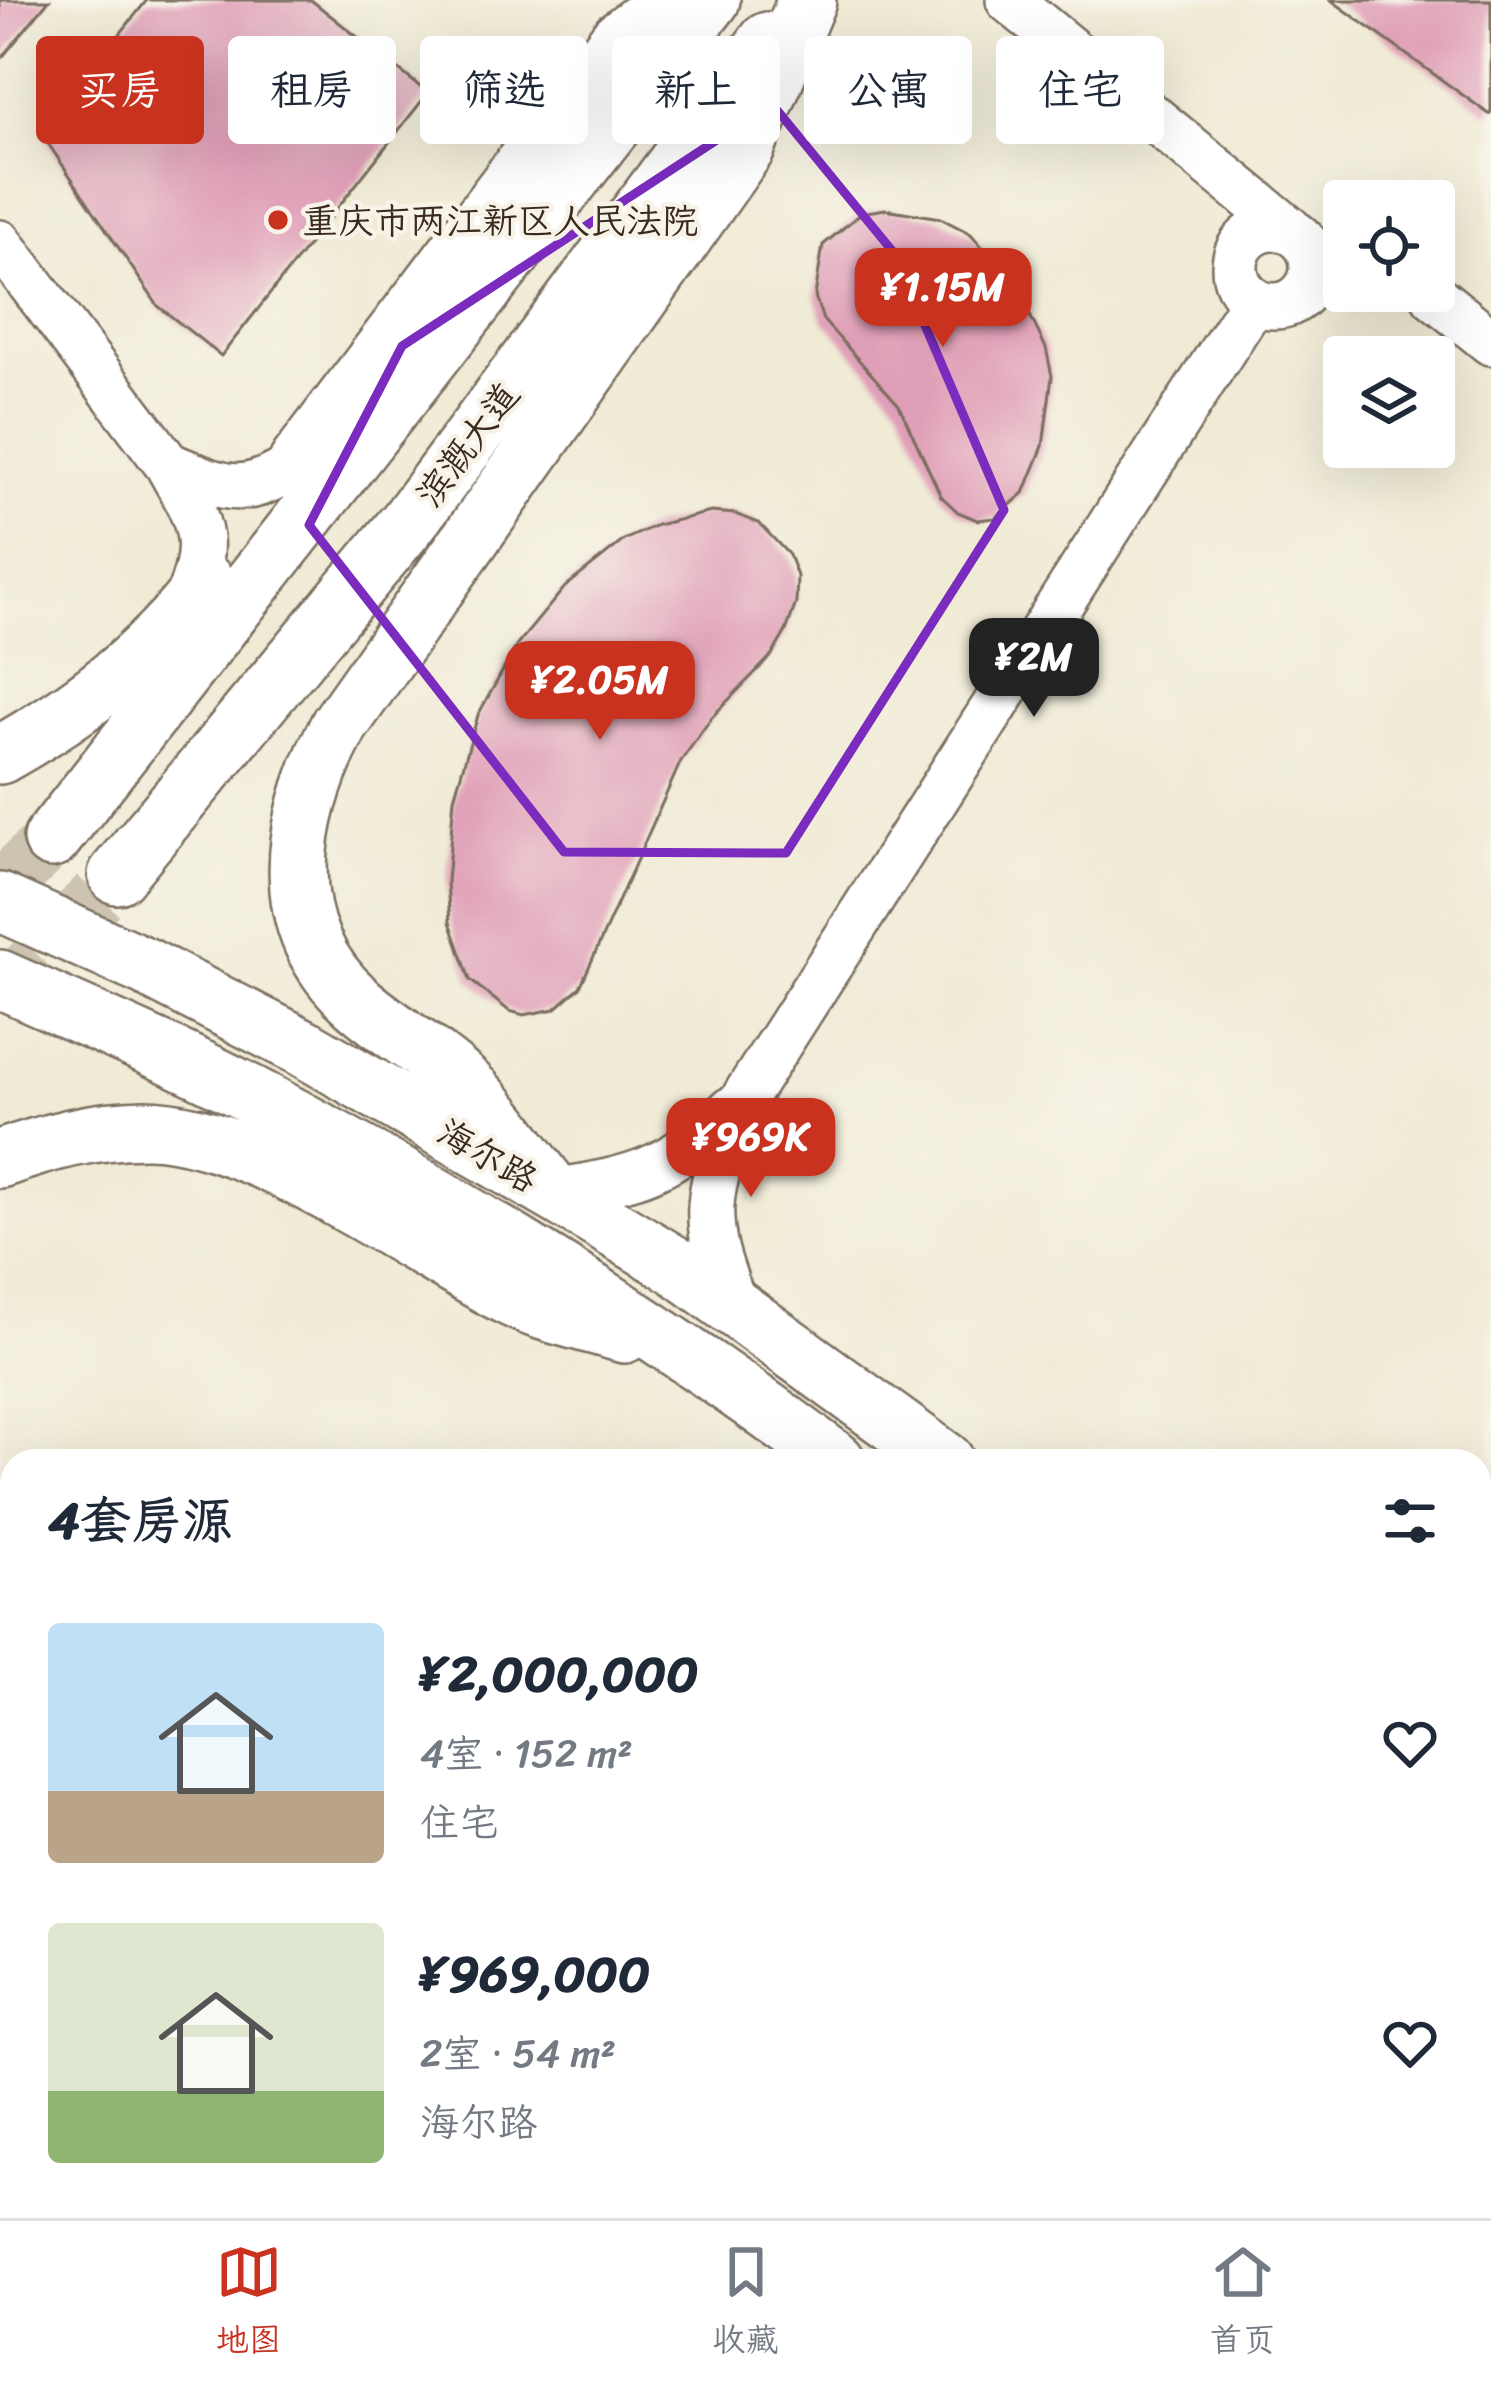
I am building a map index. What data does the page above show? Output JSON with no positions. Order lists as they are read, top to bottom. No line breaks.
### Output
{"streets":{"main road":["滨溉大道","海尔路"]},"places":["重庆市两江新区人民法院"],"page":{"chip":["买房","租房","筛选","新上","公寓","住宅"],"price":["¥1.15M","¥2M","¥2.05M","¥969K"],"heading":"4套房源","list":[{"name":"¥2,000,000","note":"4室 · 152 m² · 住宅"},{"name":"¥969,000","note":"2室 · 54 m² · 海尔路"}],"tabs":["地图","收藏","首页"]}}
